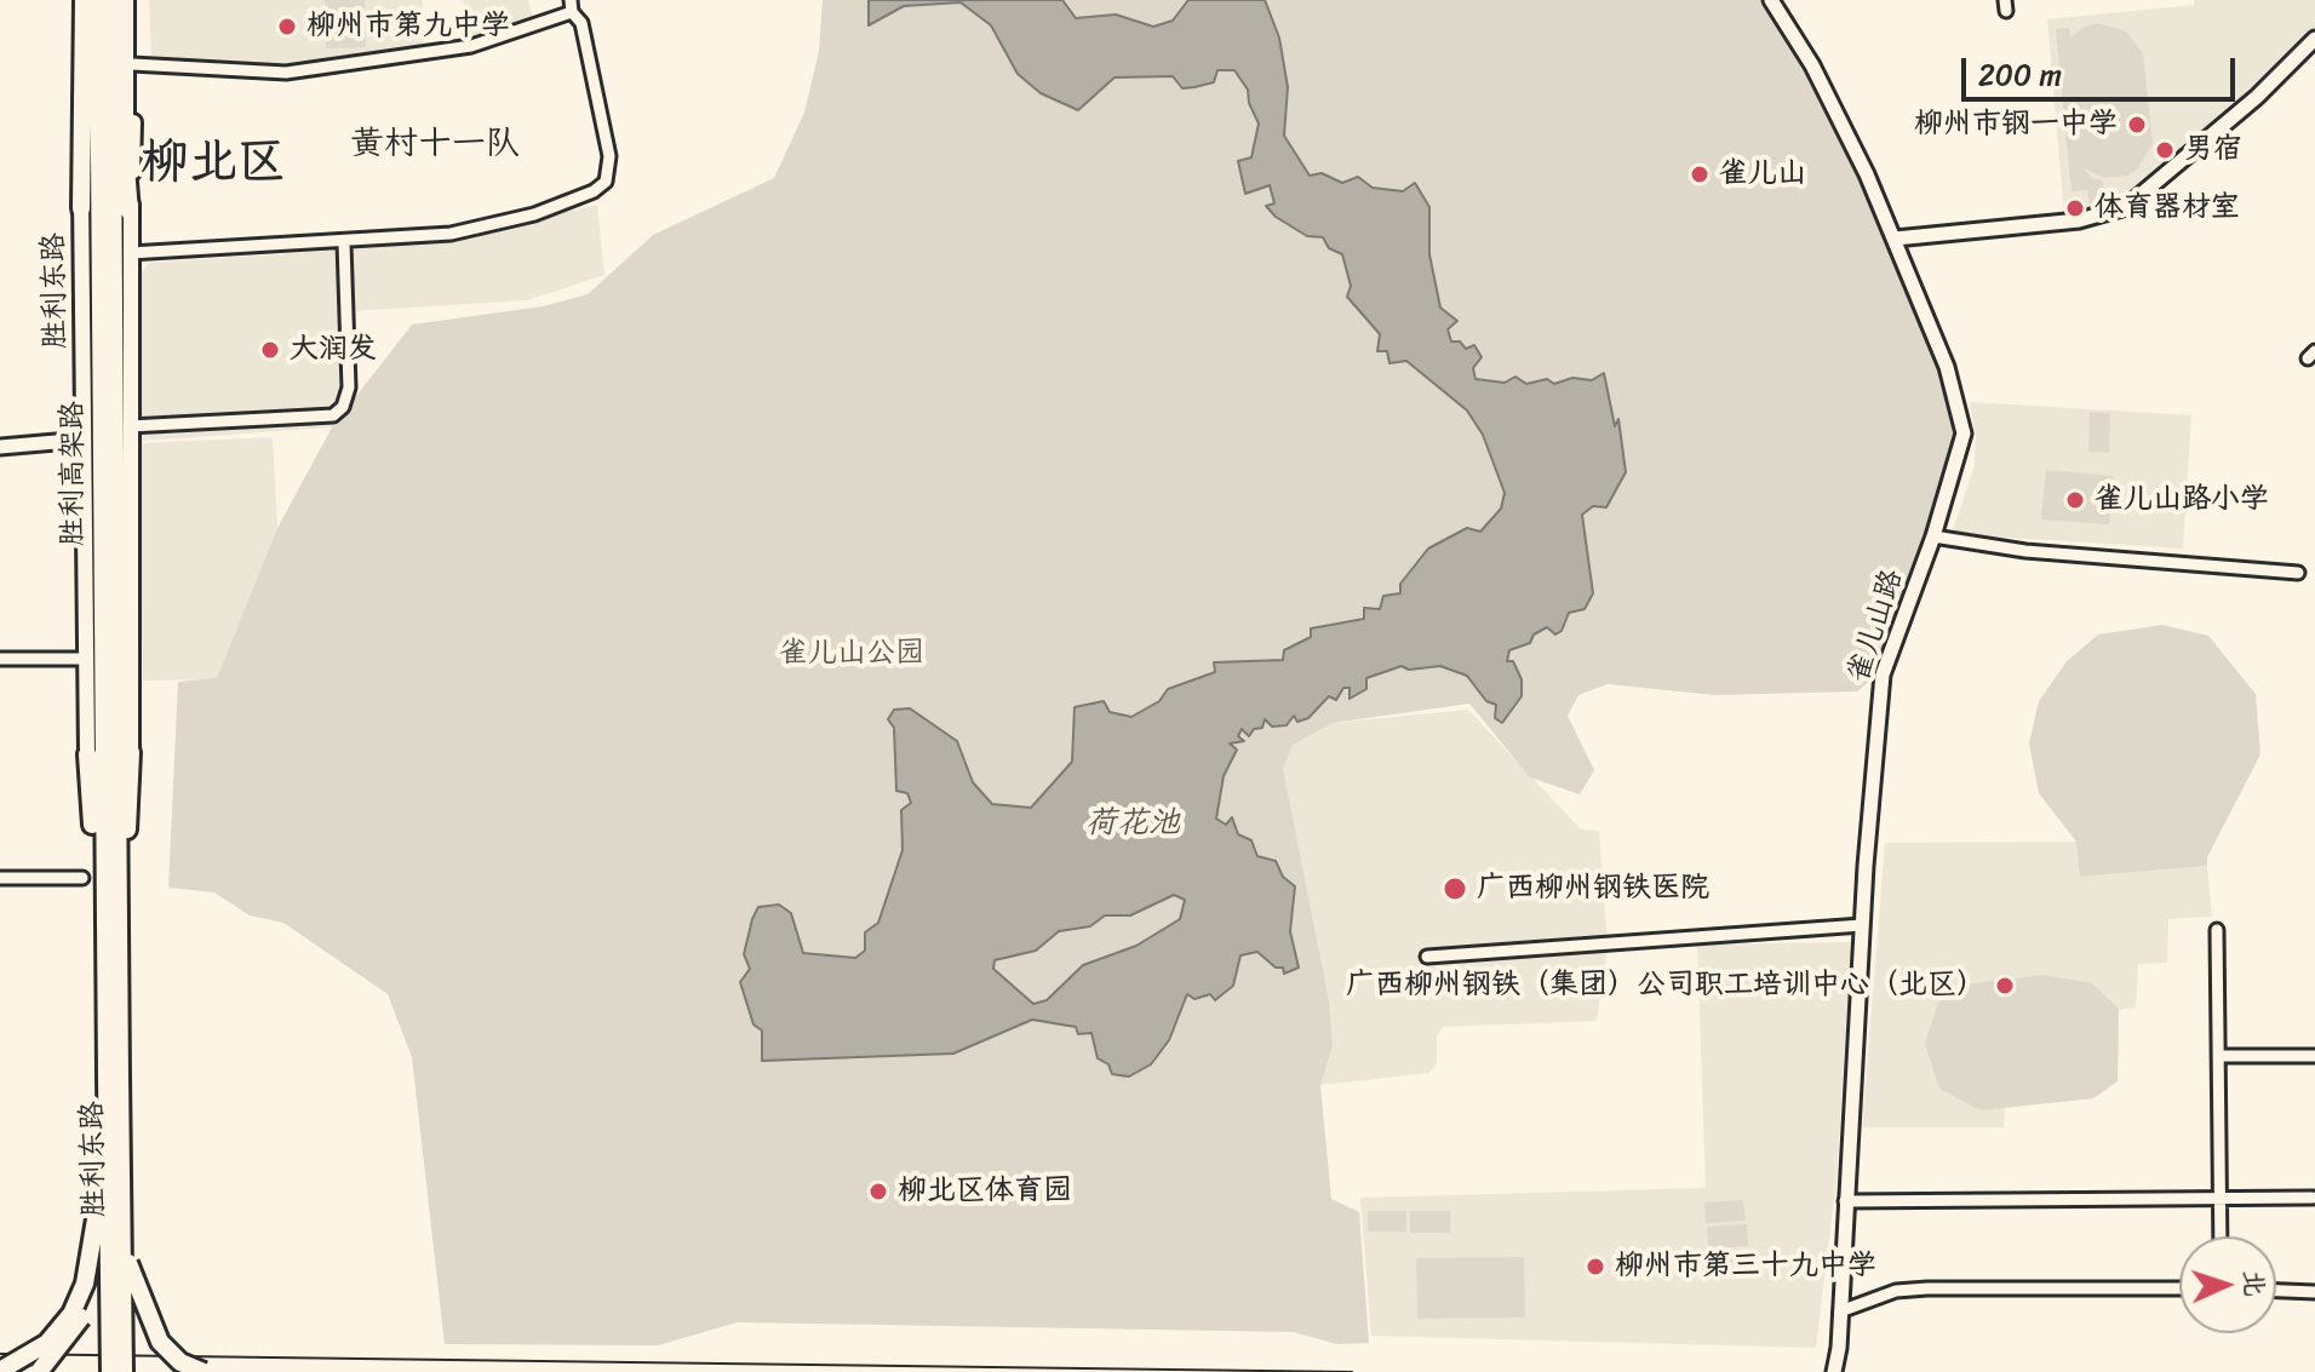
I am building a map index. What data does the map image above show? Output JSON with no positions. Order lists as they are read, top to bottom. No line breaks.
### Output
{"streets":{"main road":["胜利东路","胜利高架路"],"street":["雀儿山路"]},"crossings":[["胜利东路","胜利高架路"]],"districts":["黄村十一队","柳北区"],"water":["荷花池"],"parks":["雀儿山公园"],"places":["柳州市第九中学","柳州市钢一中学","男宿","雀儿山","体育器材室","大润发","雀儿山路小学","广西柳州钢铁医院","广西柳州钢铁（集团）公司职工培训中心（北区）","柳北区体育园","柳州市第三十九中学"],"scale_bar":"200 m","north":"right"}
